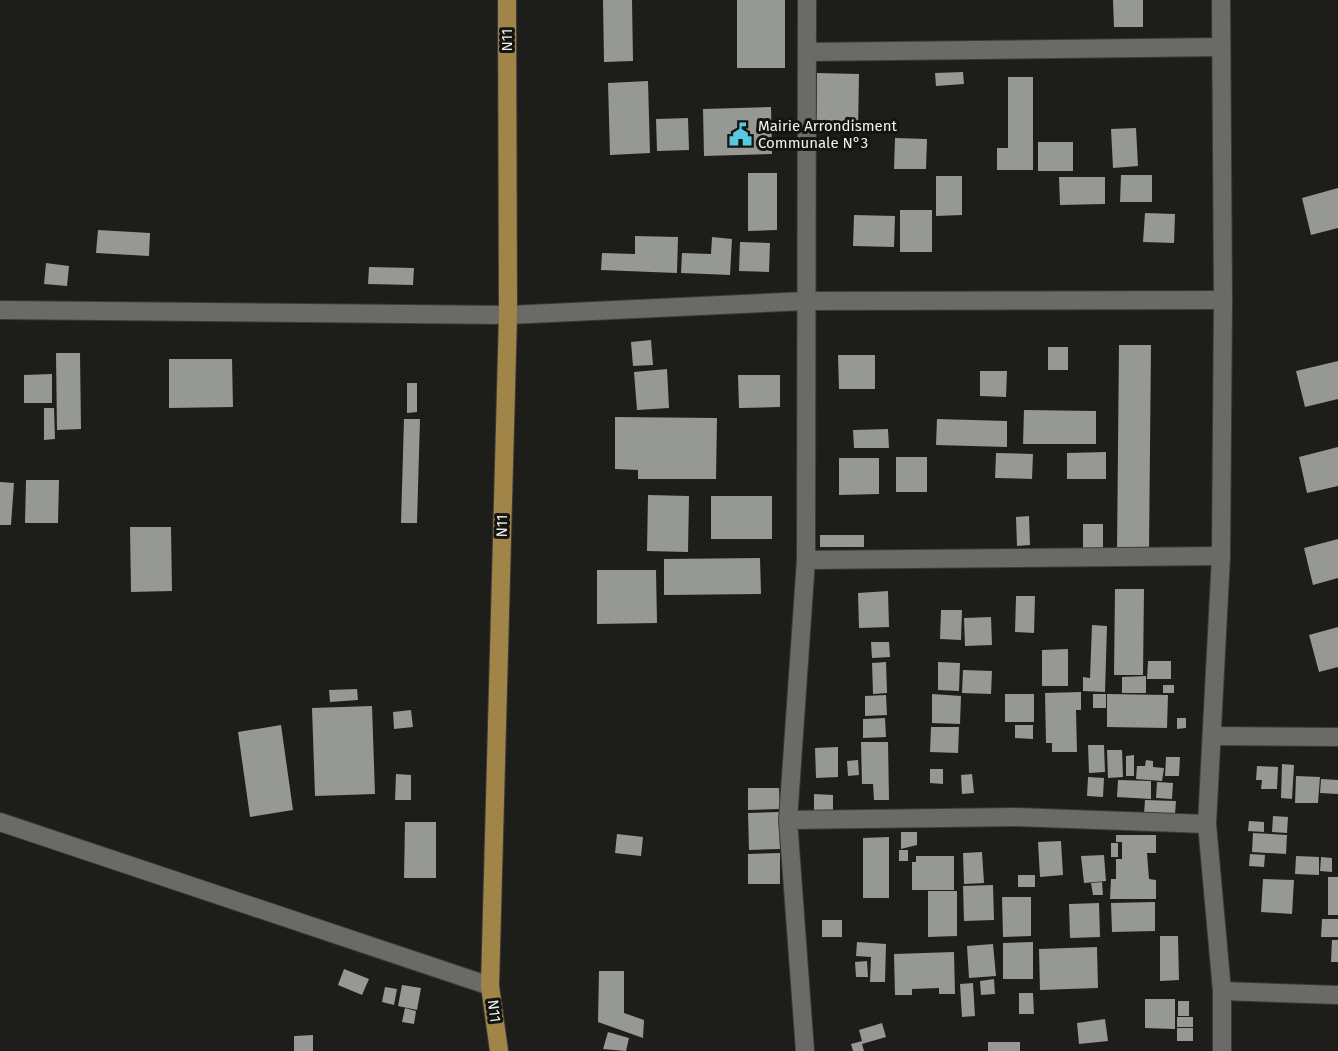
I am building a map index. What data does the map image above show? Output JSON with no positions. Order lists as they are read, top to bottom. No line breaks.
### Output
{"streets":{"main road":["N11"]},"places":{"public building":["Mairie Arrondisment Communale N°3"]}}
